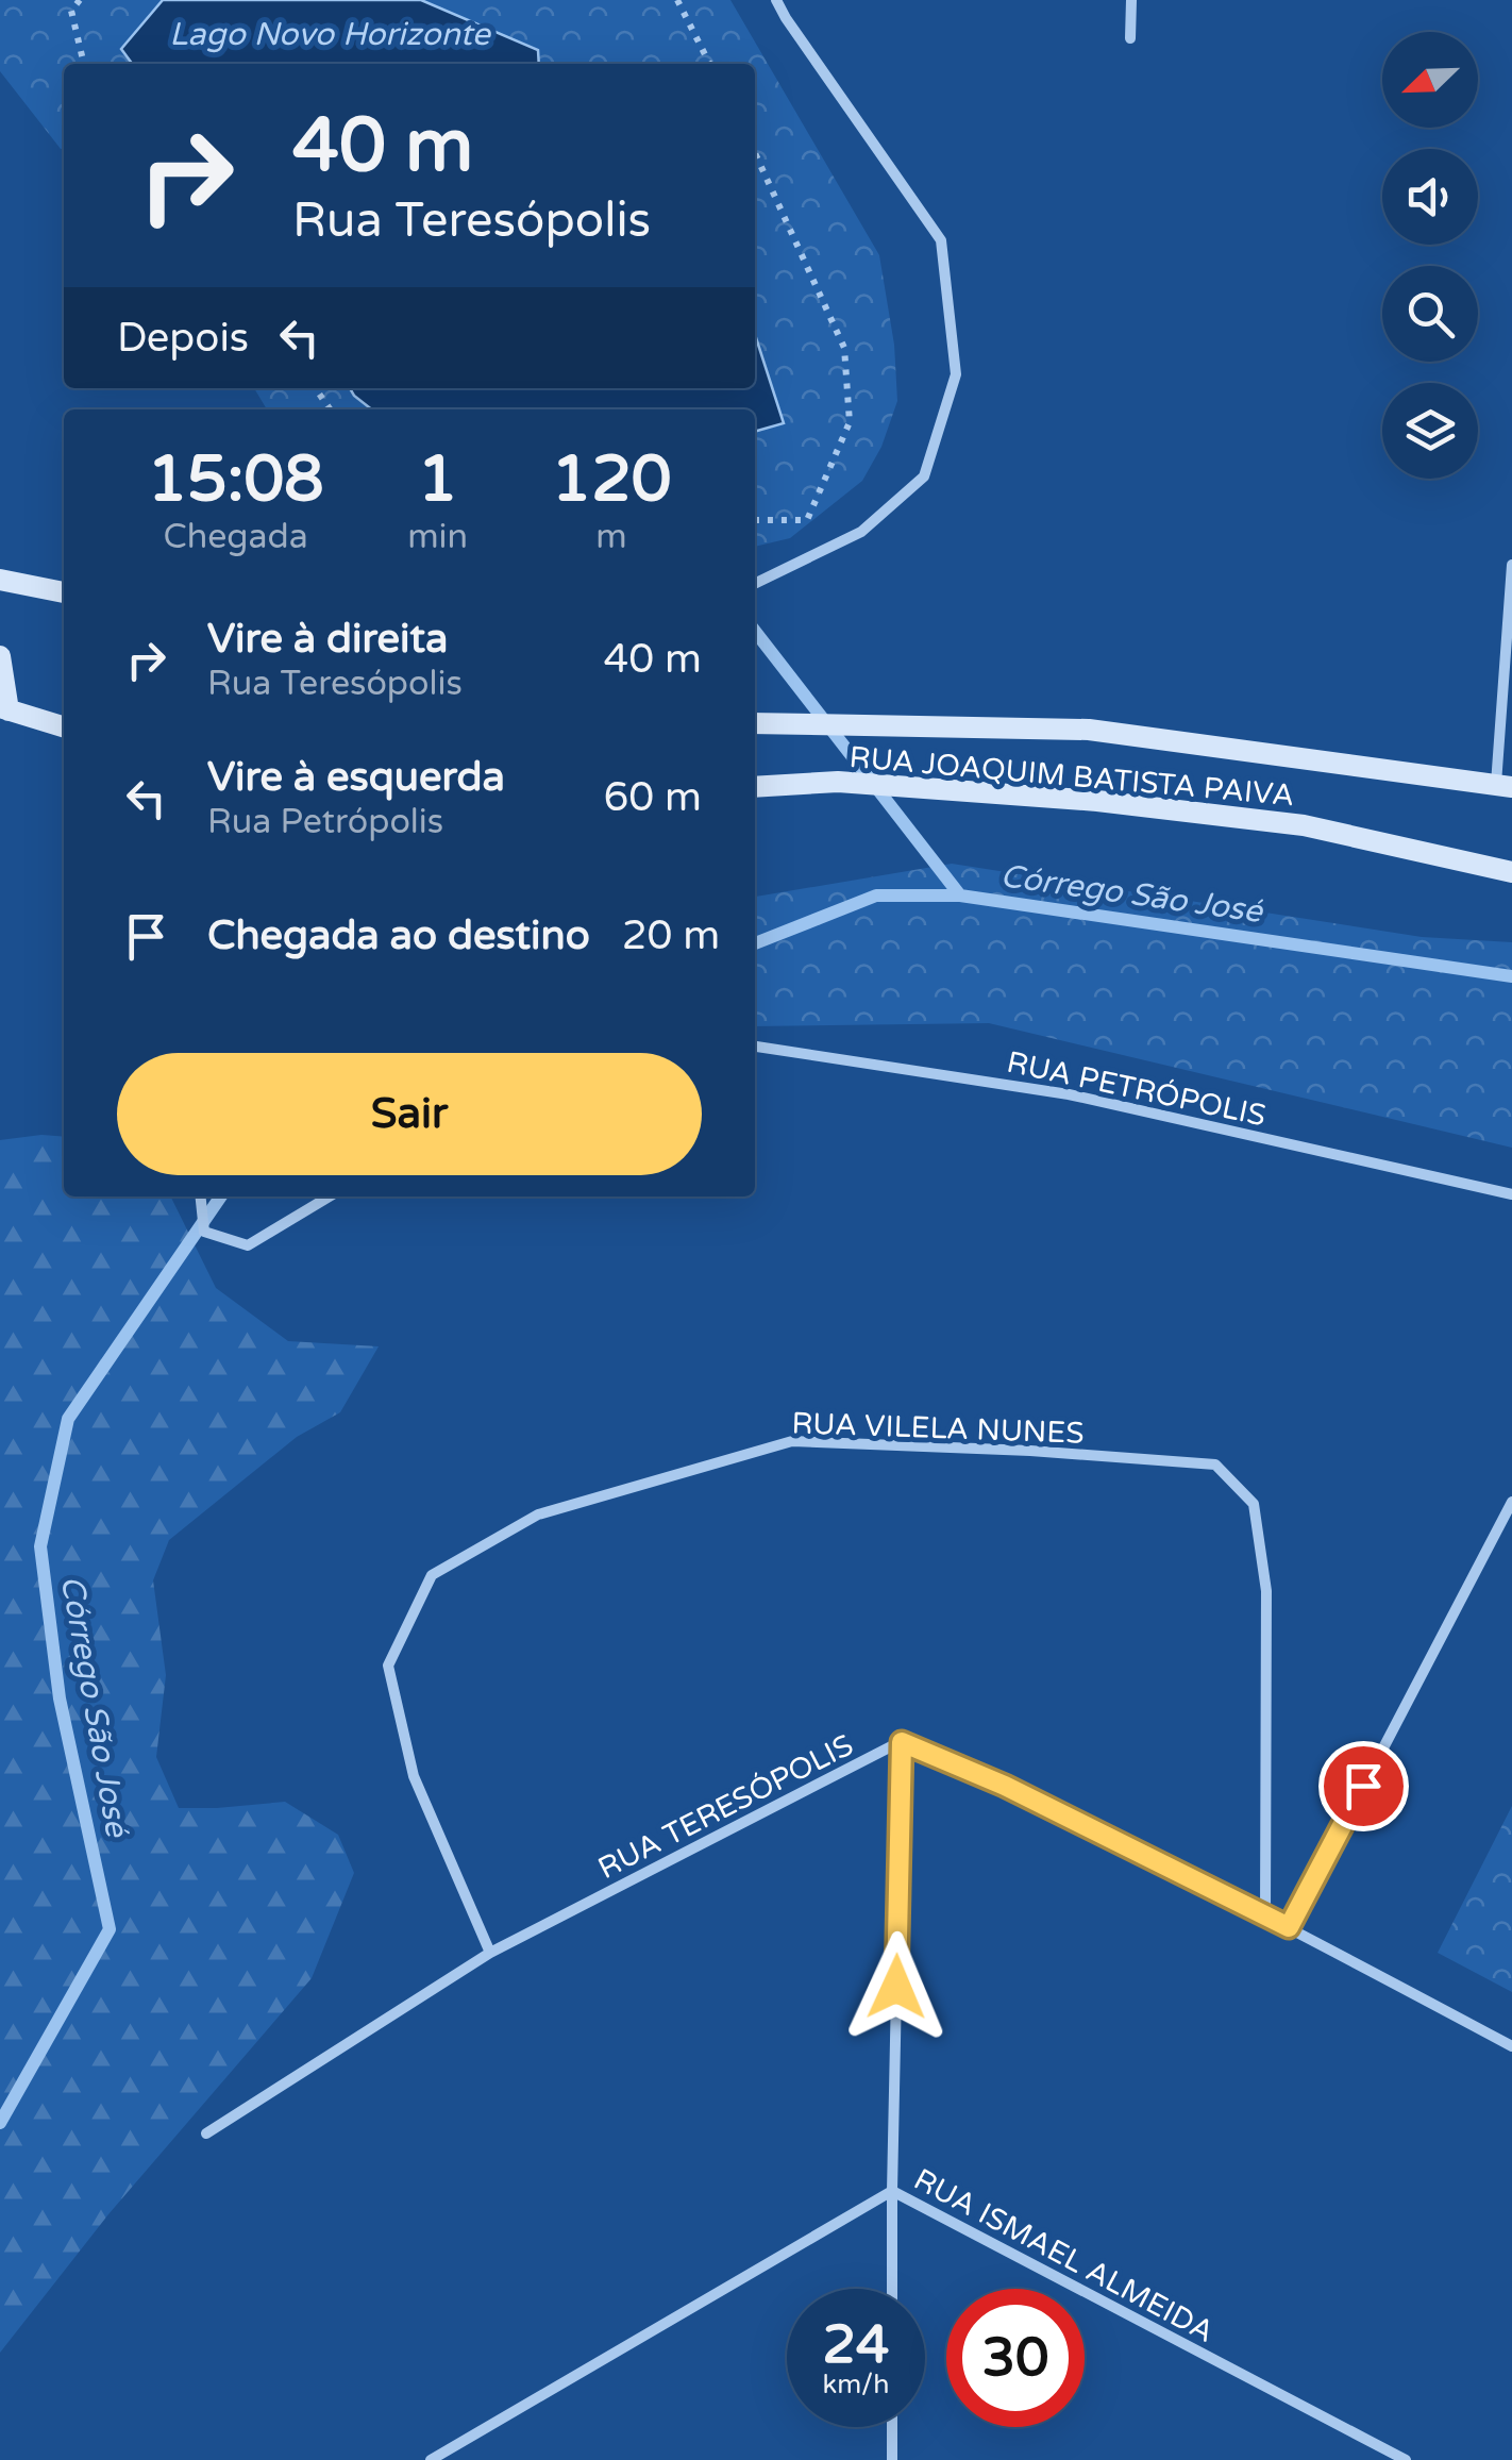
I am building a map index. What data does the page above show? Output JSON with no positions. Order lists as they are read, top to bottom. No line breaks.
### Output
{"streets":{"main road":["RUA JOAQUIM BATISTA PAIVA"],"street":["RUA PETRÓPOLIS","RUA VILELA NUNES","RUA TERESÓPOLIS","RUA ISMAEL ALMEIDA"]},"crossings":[["RUA VILELA NUNES","RUA TERESÓPOLIS"]],"water":["Lago Novo Horizonte","Córrego São José"],"north":"bottom left","page":{"turn":["40 m","Rua Teresópolis"],"then":"Depois","eta":["15:08","Chegada","1","min","120","m"],"list":[{"name":"Vire à direita","note":"Rua Teresópolis","value":"40 m"},{"name":"Vire à esquerda","note":"Rua Petrópolis","value":"60 m"},{"name":"Chegada ao destino","value":"20 m"}],"buttons":"Sair","speed":"24 km/h","limit":"30"}}
